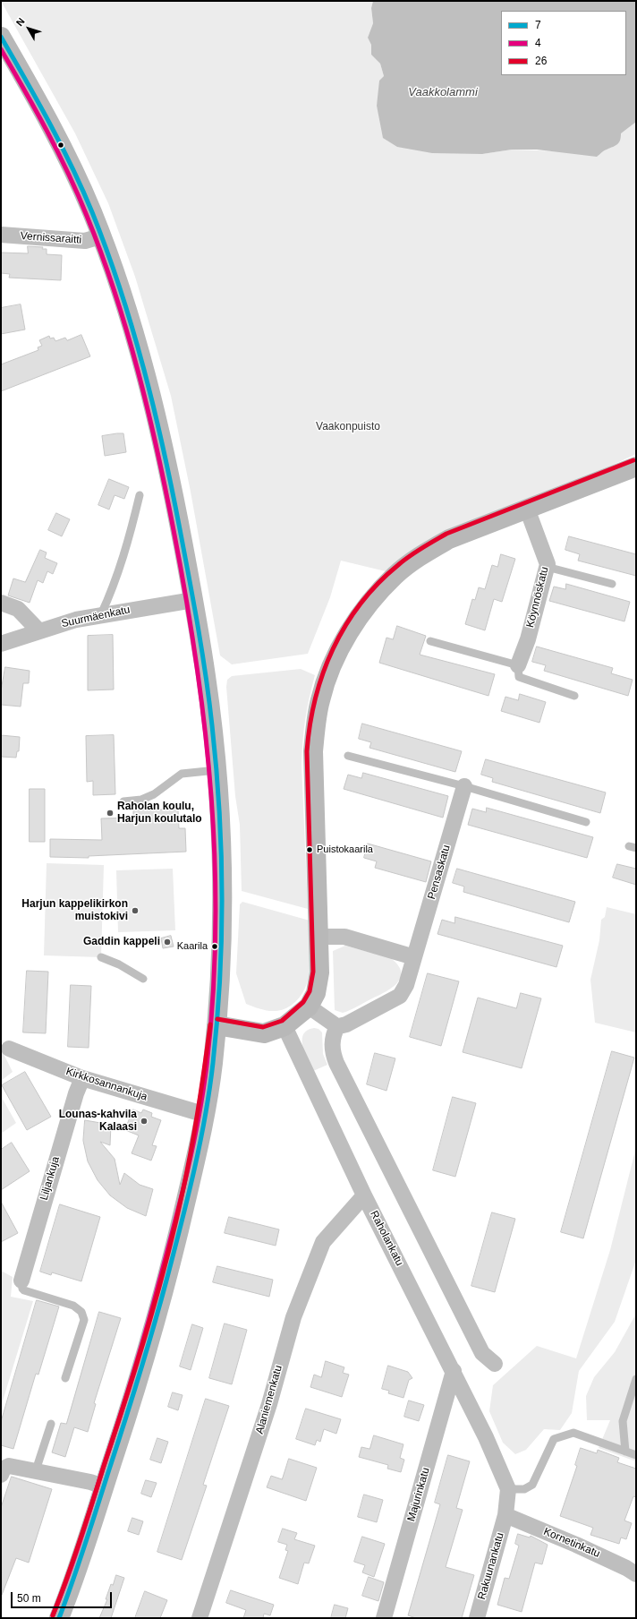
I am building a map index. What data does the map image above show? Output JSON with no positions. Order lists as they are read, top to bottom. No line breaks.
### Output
{"streets":{"street":["Vernissaraitti","Köynnöskatu","Suurmäenkatu","Pensaskatu","Kirkkosannankuja","Liljankuja","Raholankatu","Alaniemenkatu","Majurinkatu","Kornetinkatu","Rakuunankatu"]},"crossings":[["Kirkkosannankuja","Liljankuja"],["Raholankatu","Alaniemenkatu"],["Raholankatu","Majurinkatu"],["Raholankatu","Kornetinkatu"],["Raholankatu","Rakuunankatu"],["Kornetinkatu","Rakuunankatu"]],"water":["Vaakkolammi"],"parks":["Vaakonpuisto"],"places":["Raholan koulu, Harjun koulutalo","Puistokaarila","Harjun kappelikirkon muistokivi","Gaddin kappeli","Kaarila","Lounas-kahvila Kalaasi"],"lines":["transit line 7","transit line 4","transit line 26"],"legend":["7","4","26"],"scale_bar":"50 m","north":"top left"}
